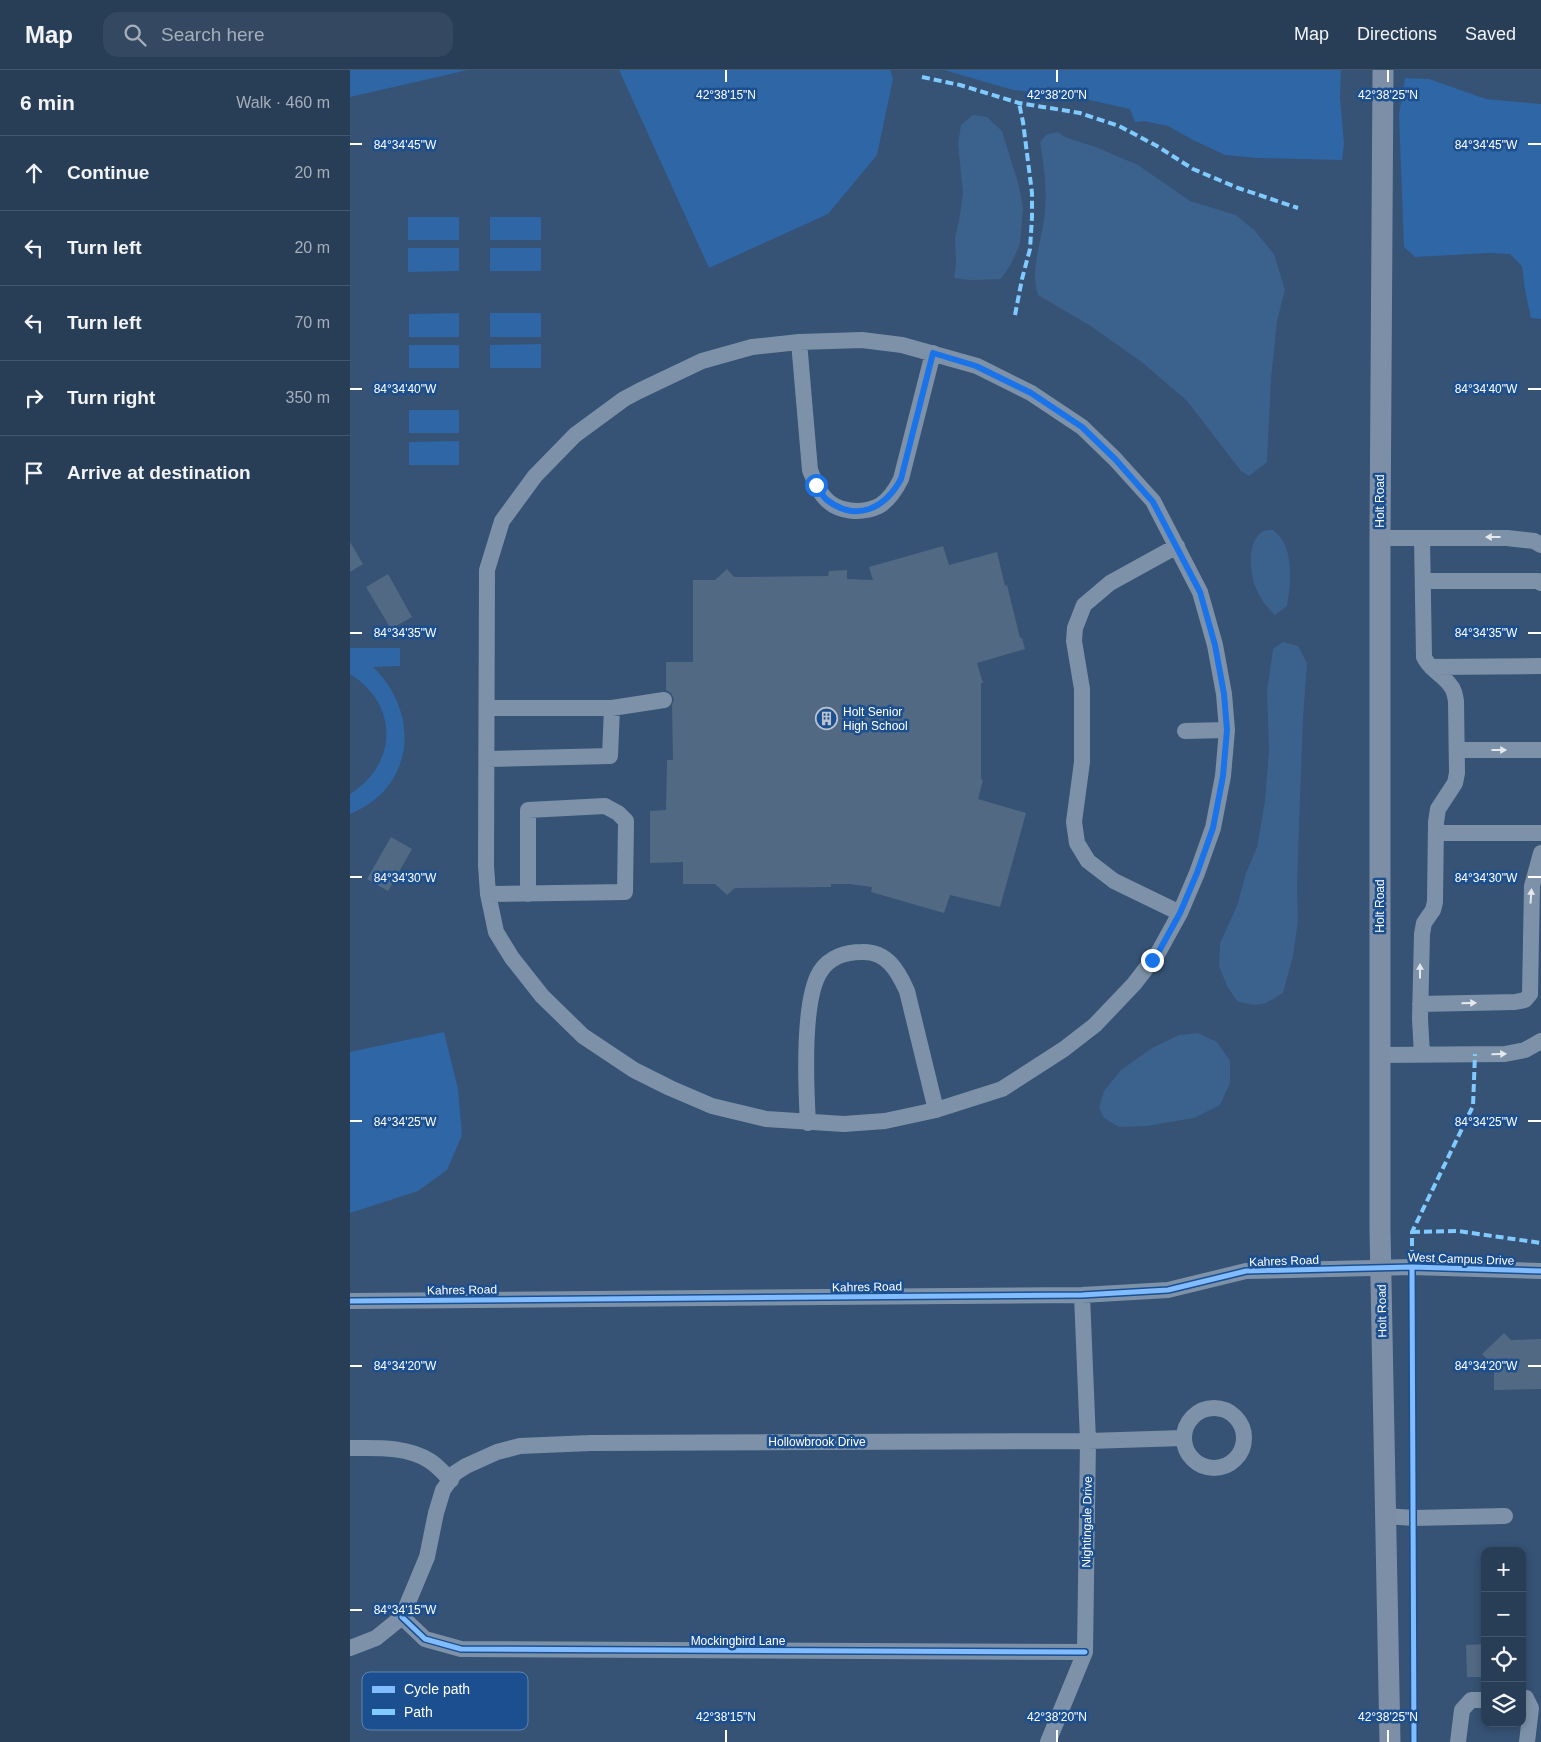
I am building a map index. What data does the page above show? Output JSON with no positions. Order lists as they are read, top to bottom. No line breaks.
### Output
{"streets":{"main road":["Holt Road"],"street":["West Campus Drive","Kahres Road","Hollowbrook Drive","Nightingale Drive","Mockingbird Lane"]},"crossings":[["Holt Road","West Campus Drive"],["Holt Road","Kahres Road"],["West Campus Drive","Kahres Road"],["Kahres Road","Nightingale Drive"],["Hollowbrook Drive","Nightingale Drive"],["Nightingale Drive","Mockingbird Lane"]],"places":{"building":["Holt Senior High School"]},"legend":["Cycle path","Path"],"page":{"header":"Map","search":"Search here","nav":["Map","Directions","Saved"],"heading":["6 min","Walk · 460 m"],"list":[["Continue","20 m"],["Turn left","20 m"],["Turn left","70 m"],["Turn right","350 m"],"Arrive at destination"],"map_buttons":["+","−"]},"coordinates":["42°38'15\"N","42°38'20\"N","42°38'25\"N","84°34'45\"W","84°34'40\"W","84°34'35\"W","84°34'30\"W","84°34'25\"W","84°34'20\"W","84°34'15\"W"]}
